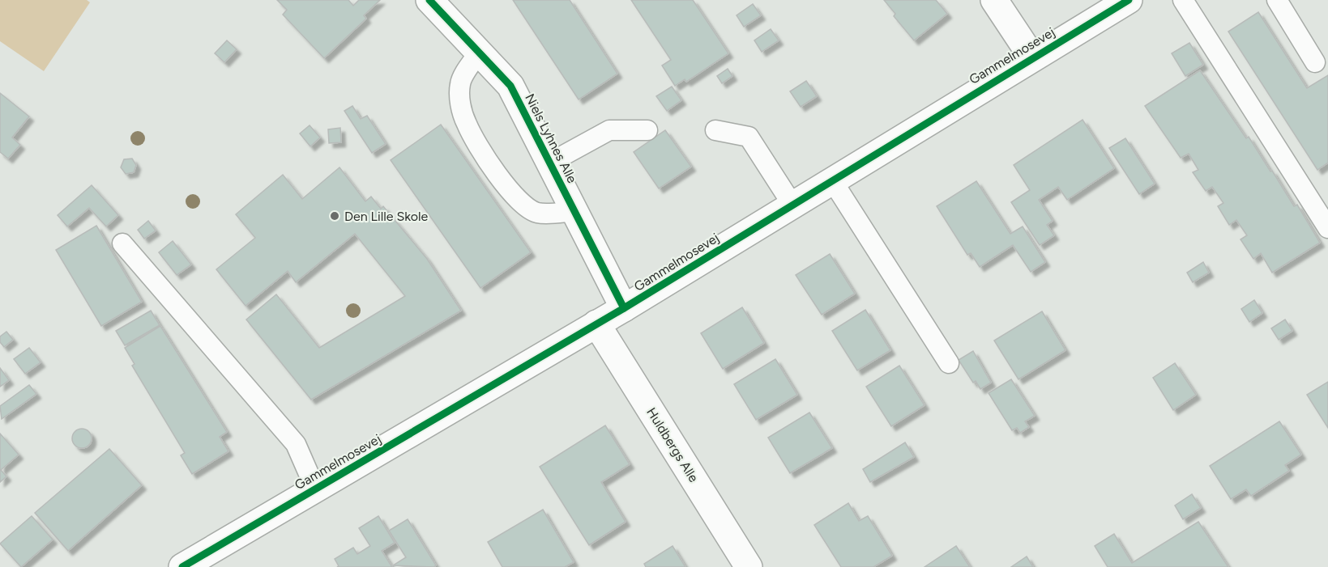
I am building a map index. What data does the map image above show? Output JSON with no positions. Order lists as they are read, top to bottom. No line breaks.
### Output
{"streets":{"street":["Gammelmosevej","Niels Lyhnes Alle","Huldbergs Alle"]},"crossings":[["Gammelmosevej","Niels Lyhnes Alle"],["Gammelmosevej","Huldbergs Alle"]],"places":["Den Lille Skole"]}
